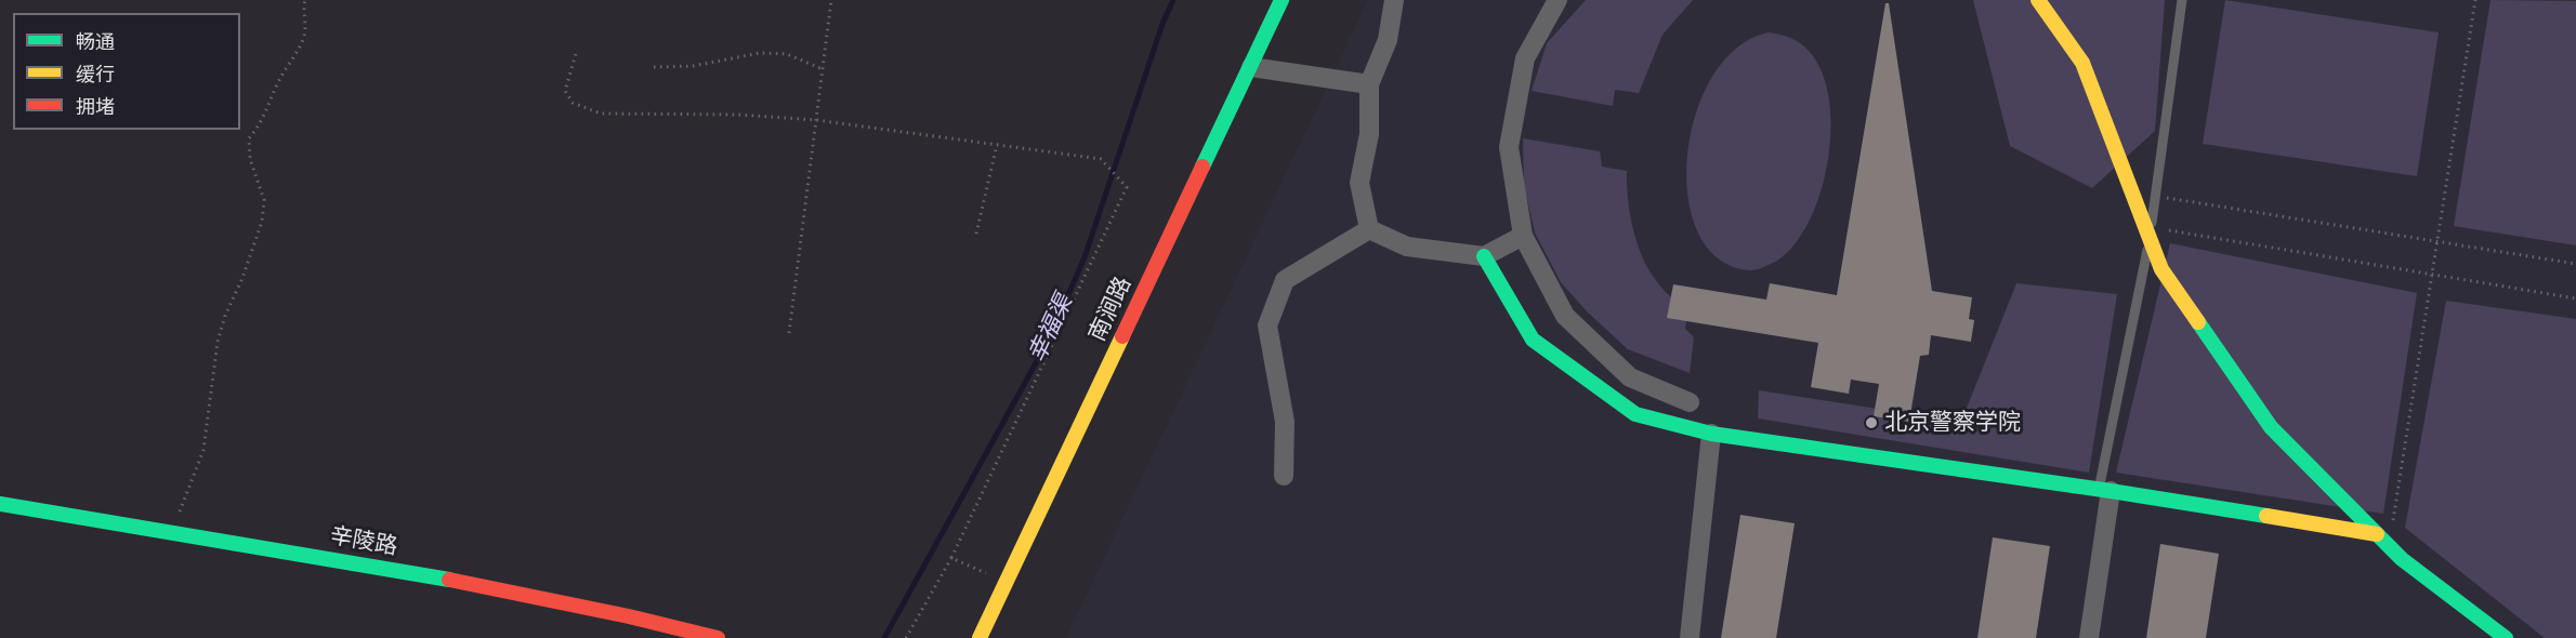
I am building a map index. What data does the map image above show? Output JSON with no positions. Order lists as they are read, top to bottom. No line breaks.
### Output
{"streets":{"street":["南涧路","辛陵路"]},"water":["幸福渠"],"places":["北京警察学院"],"legend":["畅通","缓行","拥堵"]}
